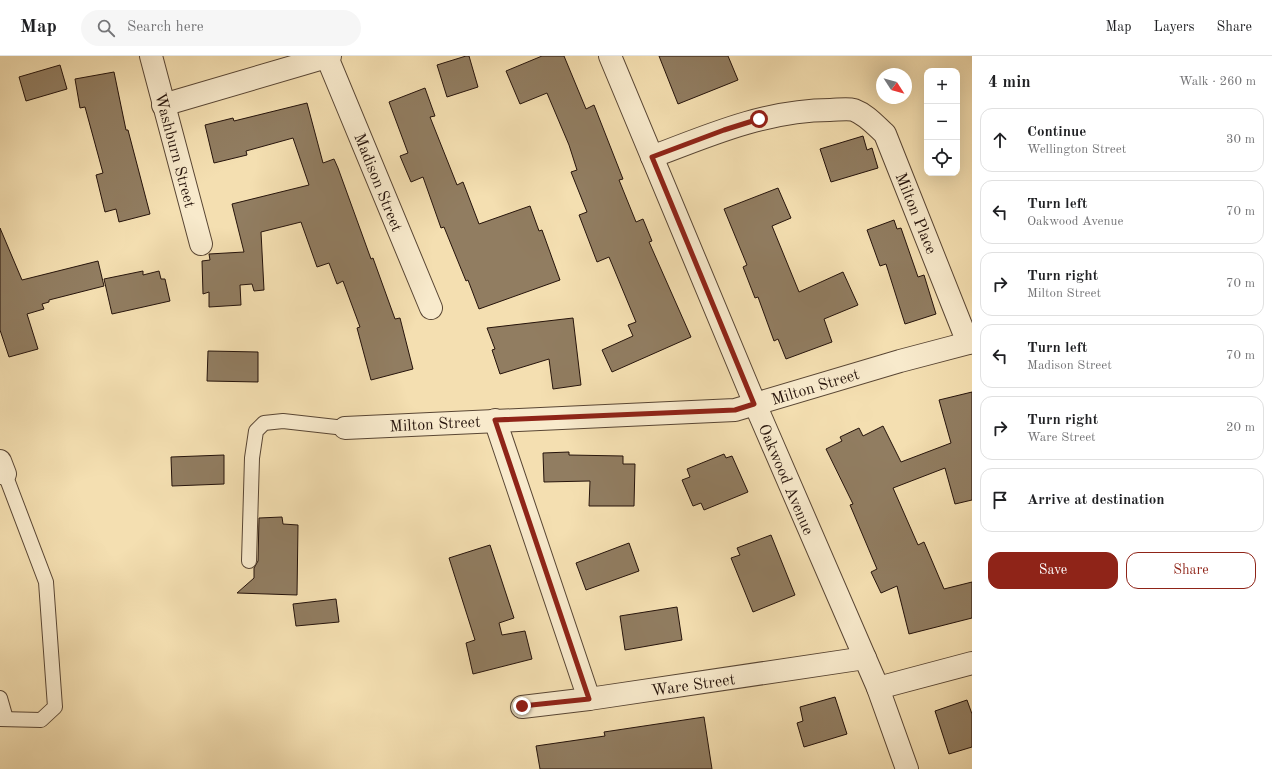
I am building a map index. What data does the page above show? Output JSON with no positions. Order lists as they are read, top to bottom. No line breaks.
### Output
{"streets":{"street":["Washburn Street","Madison Street","Milton Place","Milton Street","Oakwood Avenue","Ware Street"]},"crossings":[["Milton Place","Milton Street"],["Milton Place","Oakwood Avenue"],["Milton Street","Oakwood Avenue"],["Oakwood Avenue","Ware Street"]],"north":"bottom right","page":{"header":"Map","search":"Search here","nav":["Map","Layers","Share"],"heading":["4 min","Walk · 260 m"],"map_buttons":["+","−"],"list":[["Continue","Wellington Street","30 m"],["Turn left","Oakwood Avenue","70 m"],["Turn right","Milton Street","70 m"],["Turn left","Madison Street","70 m"],["Turn right","Ware Street","20 m"],"Arrive at destination"],"buttons":["Save","Share"]}}
